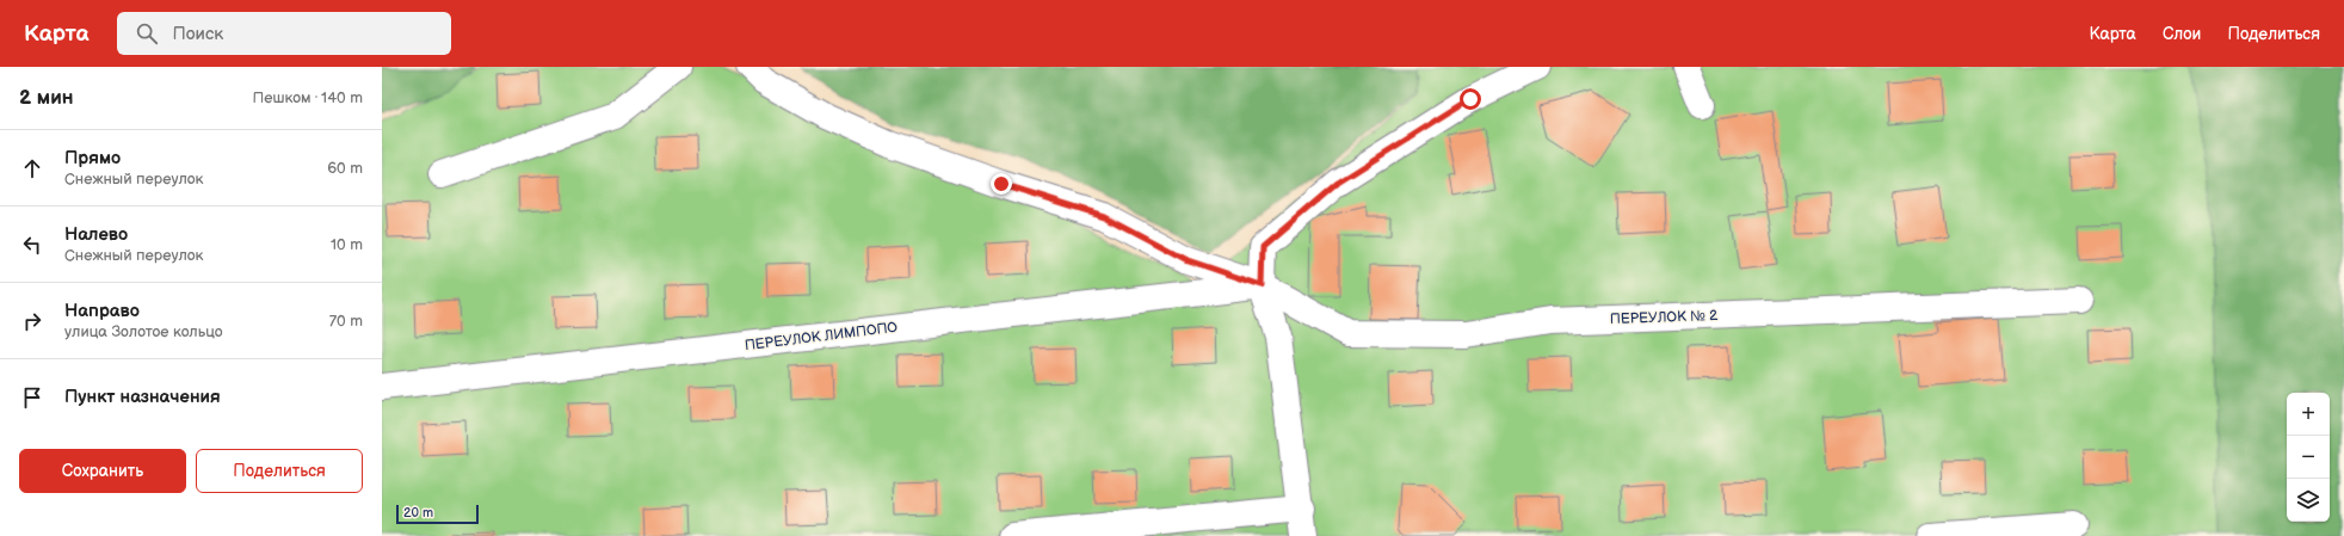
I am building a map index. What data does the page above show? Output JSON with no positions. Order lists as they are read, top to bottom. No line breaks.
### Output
{"streets":{"street":["ПЕРЕУЛОК № 2","ПЕРЕУЛОК ЛИМПОПО"]},"crossings":[["ПЕРЕУЛОК № 2","ПЕРЕУЛОК ЛИМПОПО"]],"scale_bar":"20 m","page":{"header":"Карта","search":"Поиск","nav":["Карта","Слои","Поделиться"],"heading":["2 мин","Пешком · 140 m"],"list":[["Прямо","Снежный переулок","60 m"],["Налево","Снежный переулок","10 m"],["Направо","улица Золотое кольцо","70 m"],"Пункт назначения"],"map_buttons":["+","−"],"buttons":["Сохранить","Поделиться"],"scale":"20 m"}}
